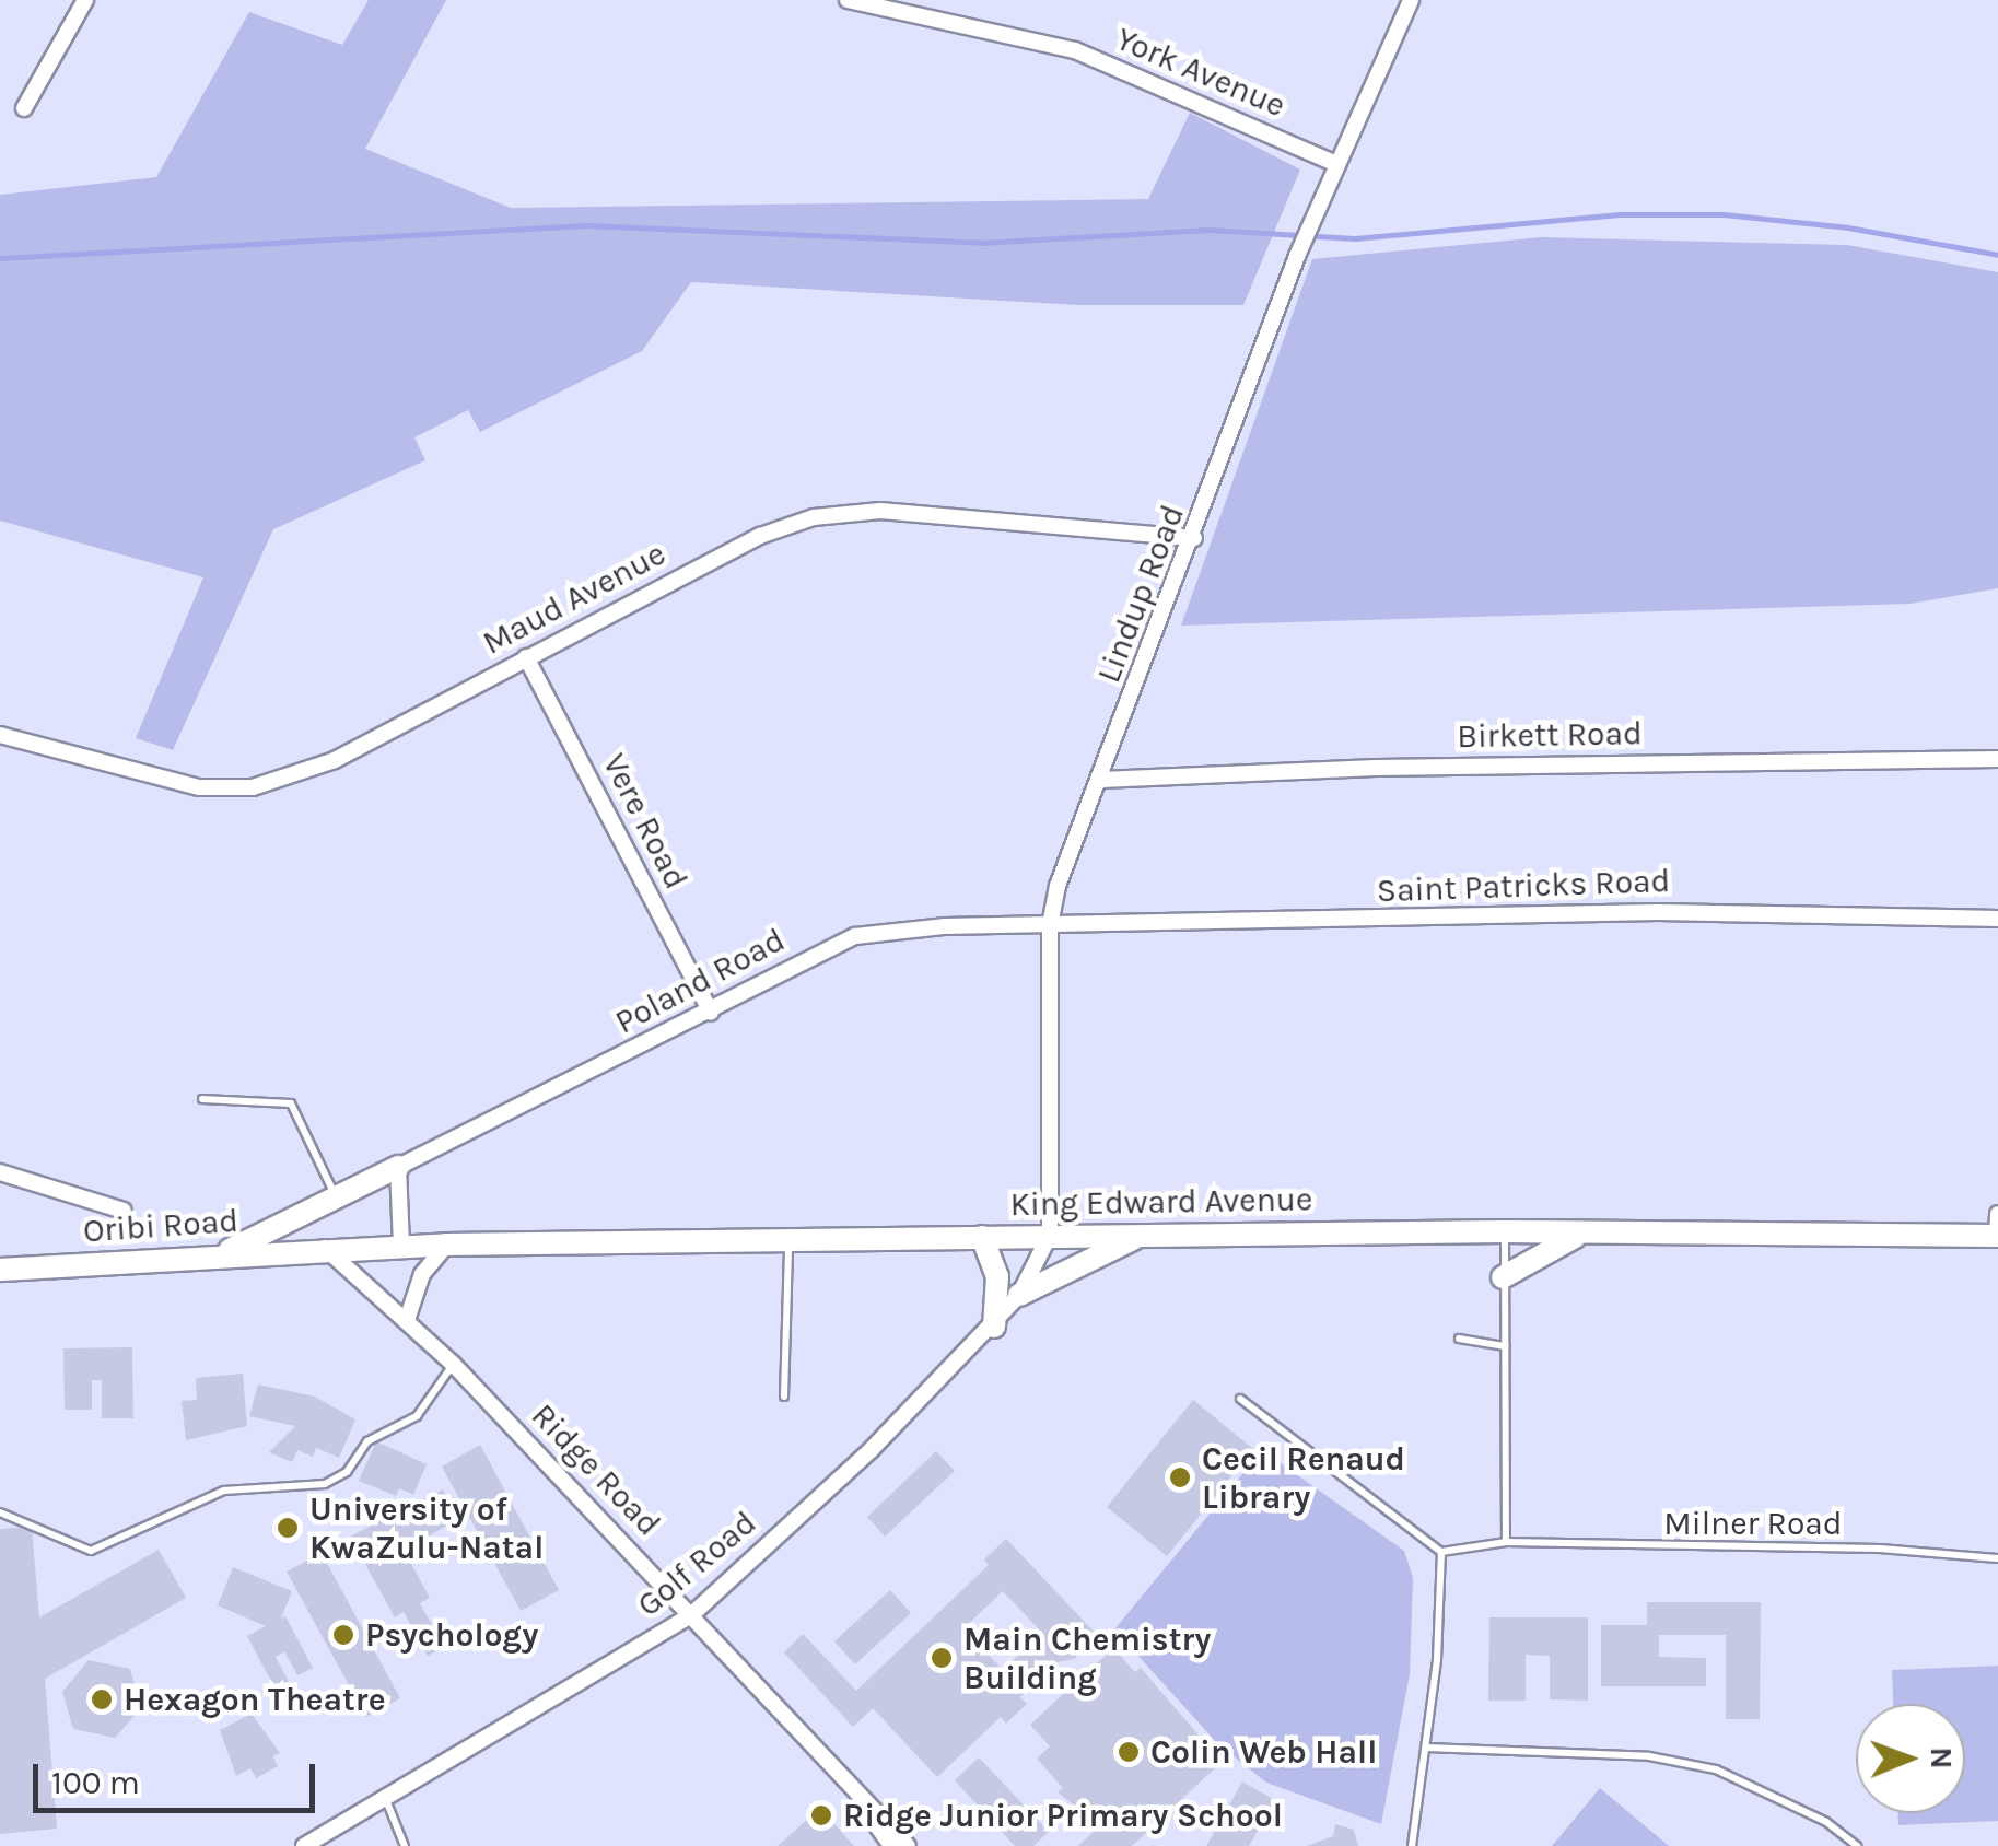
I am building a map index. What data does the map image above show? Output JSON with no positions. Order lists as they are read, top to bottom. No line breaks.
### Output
{"streets":{"street":["York Avenue","Lindup Road","Maud Avenue","Birkett Road","Vere Road","Saint Patricks Road","Poland Road","King Edward Avenue","Oribi Road","Ridge Road","Golf Road"],"lane":["Milner Road"]},"crossings":[["York Avenue","Lindup Road"],["Lindup Road","Maud Avenue"],["Lindup Road","Birkett Road"],["Lindup Road","Saint Patricks Road"],["Lindup Road","Poland Road"],["Lindup Road","King Edward Avenue"],["Lindup Road","Golf Road"],["Maud Avenue","Vere Road"],["Vere Road","Poland Road"],["Saint Patricks Road","Poland Road"],["King Edward Avenue","Oribi Road"],["King Edward Avenue","Ridge Road"],["King Edward Avenue","Golf Road"],["Oribi Road","Ridge Road"],["Ridge Road","Golf Road"]],"places":["Cecil Renaud Library","University of KwaZulu-Natal","Psychology","Main Chemistry Building","Hexagon Theatre","Colin Web Hall","Ridge Junior Primary School"],"scale_bar":"100 m","north":"right"}
